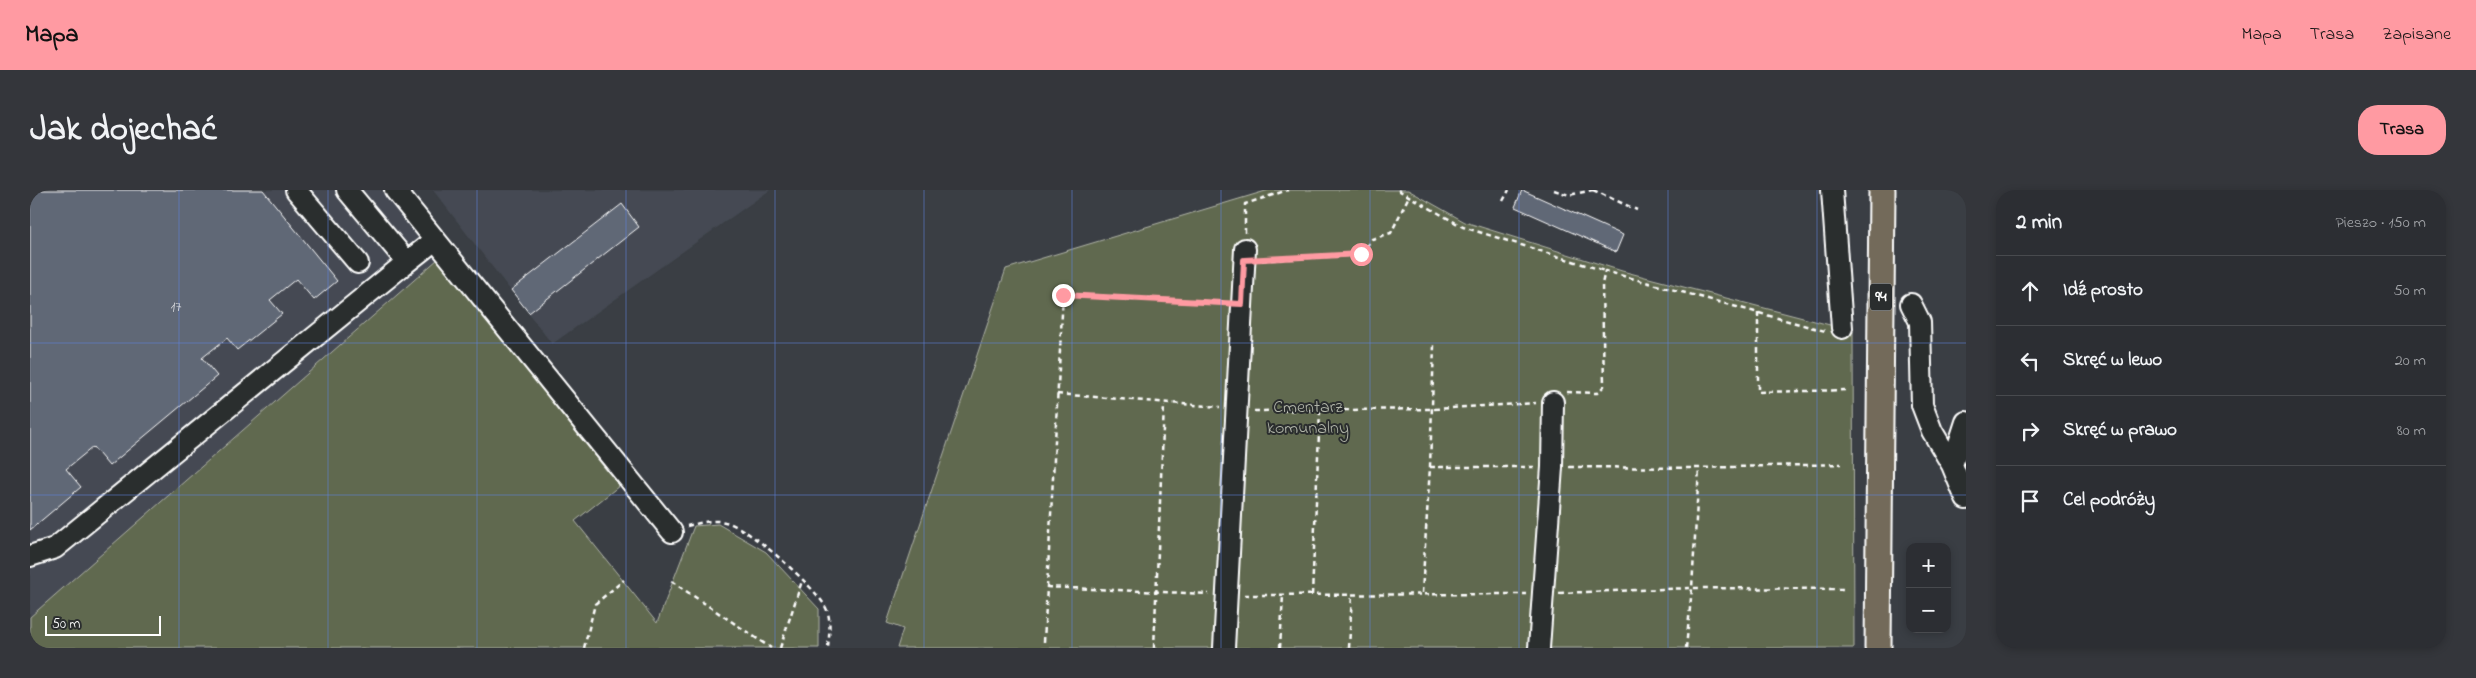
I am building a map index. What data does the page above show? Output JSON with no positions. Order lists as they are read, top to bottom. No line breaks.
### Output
{"streets":{"main road":["94"]},"parks":["Cmentarz komunalny"],"house_numbers":["17"],"scale_bar":"50 m","page":{"header":"Mapa","nav":["Mapa","Trasa","Zapisane"],"title":"Jak dojechać","buttons":"Trasa","heading":["2 min","Pieszo · 150 m"],"list":[["Idź prosto","50 m"],["Skręć w lewo","20 m"],["Skręć w prawo","80 m"],"Cel podróży"],"map_buttons":["+","−"],"scale":"50 m"}}
